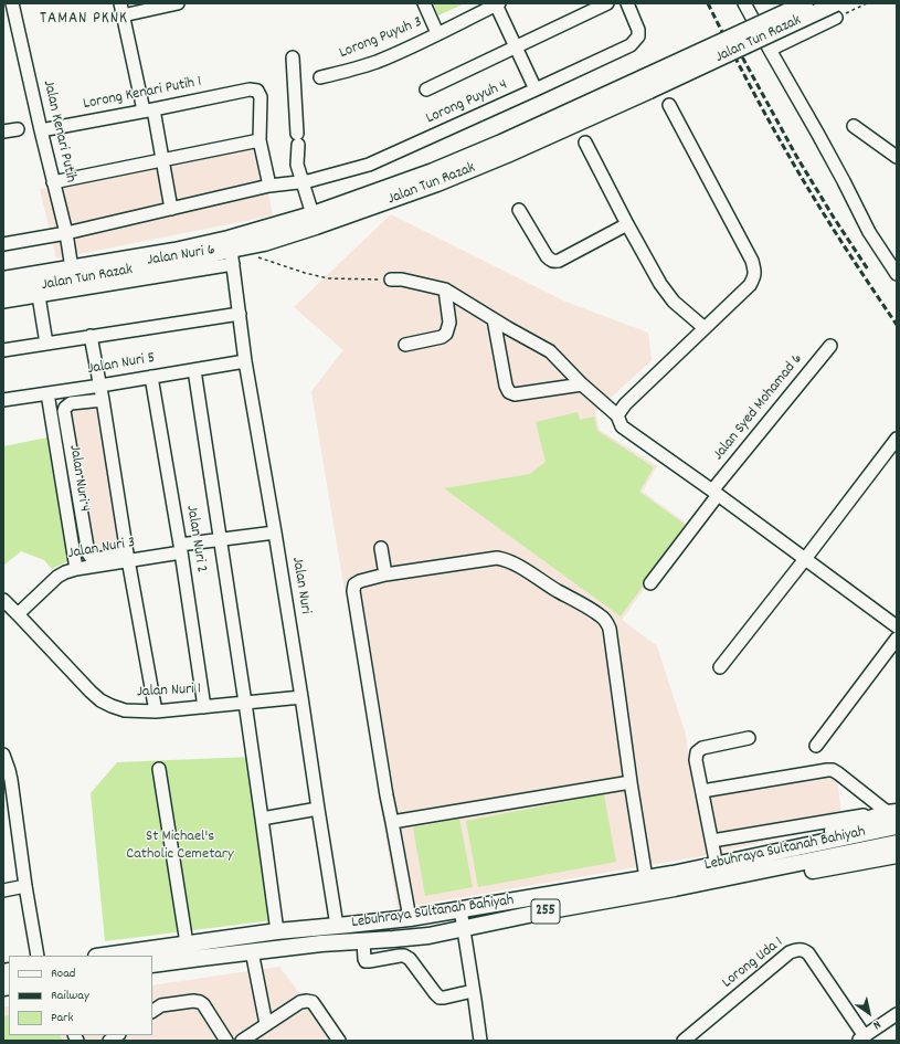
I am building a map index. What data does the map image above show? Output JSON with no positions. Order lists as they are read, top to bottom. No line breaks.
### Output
{"streets":{"main road":["Jalan Tun Razak","Lebuhraya Sultanah Bahiyah","255"],"street":["Lorong Puyuh 3","Lorong Kenari Putih 1","Lorong Puyuh 4","Jalan Kenari Putih","Jalan Nuri 6","Jalan Nuri 5","Jalan Syed Mohamad 6","Jalan Nuri 4","Jalan Nuri 2","Jalan Nuri 3","Jalan Nuri","Jalan Nuri 1","Lorong Uda 1"]},"crossings":[["Jalan Tun Razak","Jalan Kenari Putih"],["Jalan Tun Razak","Jalan Nuri 6"],["Jalan Tun Razak","Jalan Nuri"],["Lorong Kenari Putih 1","Jalan Kenari Putih"],["Lorong Puyuh 4","Jalan Kenari Putih"],["Jalan Nuri 6","Jalan Nuri"],["Jalan Nuri 5","Jalan Nuri 4"],["Jalan Nuri 5","Jalan Nuri 2"],["Jalan Nuri 5","Jalan Nuri"],["Jalan Nuri 4","Jalan Nuri 3"],["Jalan Nuri 2","Jalan Nuri 3"],["Jalan Nuri 2","Jalan Nuri 1"],["Jalan Nuri 3","Jalan Nuri"],["Jalan Nuri 3","Jalan Nuri 1"],["Jalan Nuri","Jalan Nuri 1"],["Jalan Nuri","Lebuhraya Sultanah Bahiyah"]],"districts":["TAMAN PKNK"],"parks":["St Michael's Catholic Cemetary"],"legend":["Road","Railway","Park"],"north":"bottom right"}
